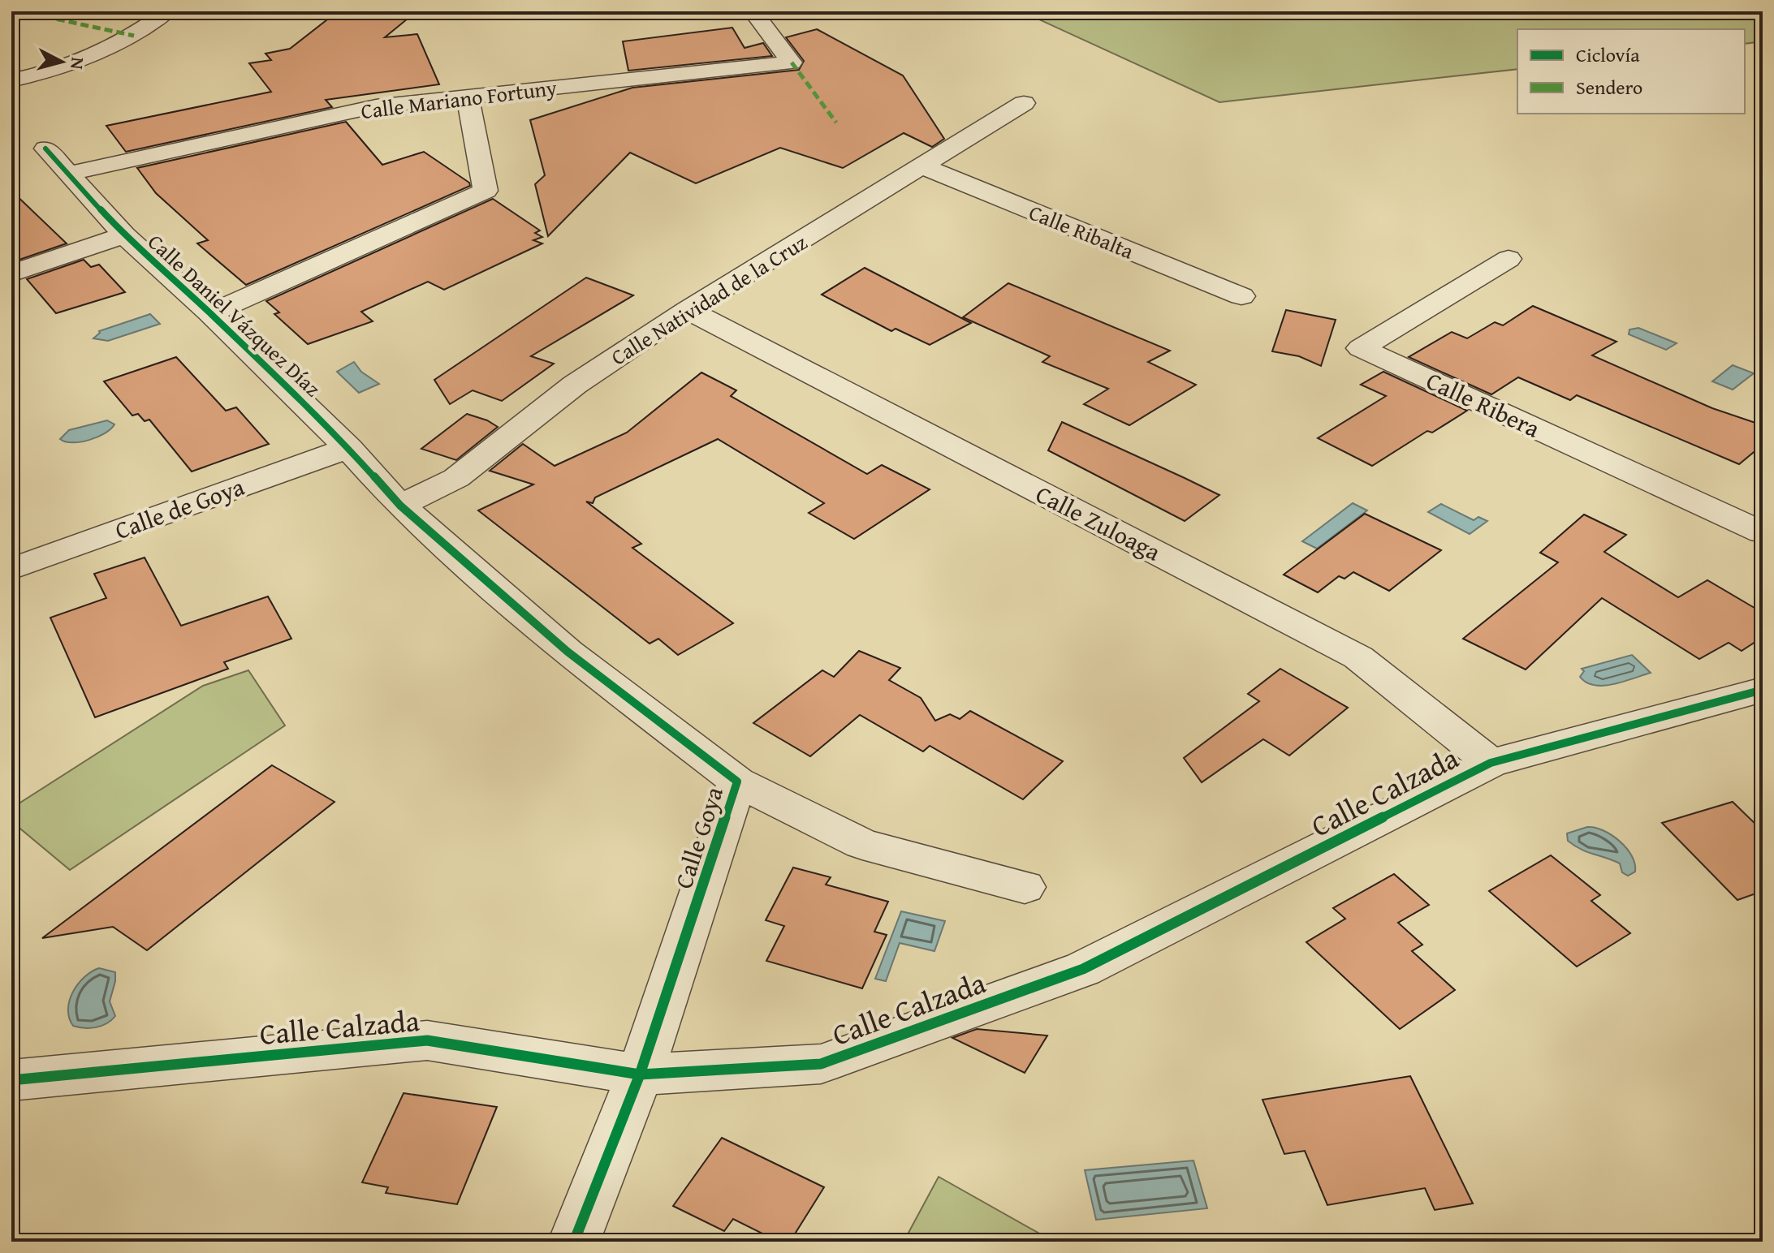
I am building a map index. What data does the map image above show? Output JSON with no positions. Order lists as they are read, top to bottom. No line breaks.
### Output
{"streets":{"street":["Calle Mariano Fortuny","Calle Ribalta","Calle Natividad de la Cruz","Calle Daniel Vázquez Díaz","Calle Ribera","Calle de Goya","Calle Zuloaga","Calle Calzada","Calle Goya"]},"crossings":[["Calle Mariano Fortuny","Calle Daniel Vázquez Díaz"],["Calle Ribalta","Calle Natividad de la Cruz"],["Calle Natividad de la Cruz","Calle Daniel Vázquez Díaz"],["Calle Natividad de la Cruz","Calle Zuloaga"],["Calle Natividad de la Cruz","Calle Goya"],["Calle Daniel Vázquez Díaz","Calle de Goya"],["Calle Daniel Vázquez Díaz","Calle Goya"],["Calle Zuloaga","Calle Calzada"],["Calle Calzada","Calle Goya"]],"legend":["Ciclovía","Sendero"],"north":"right"}
